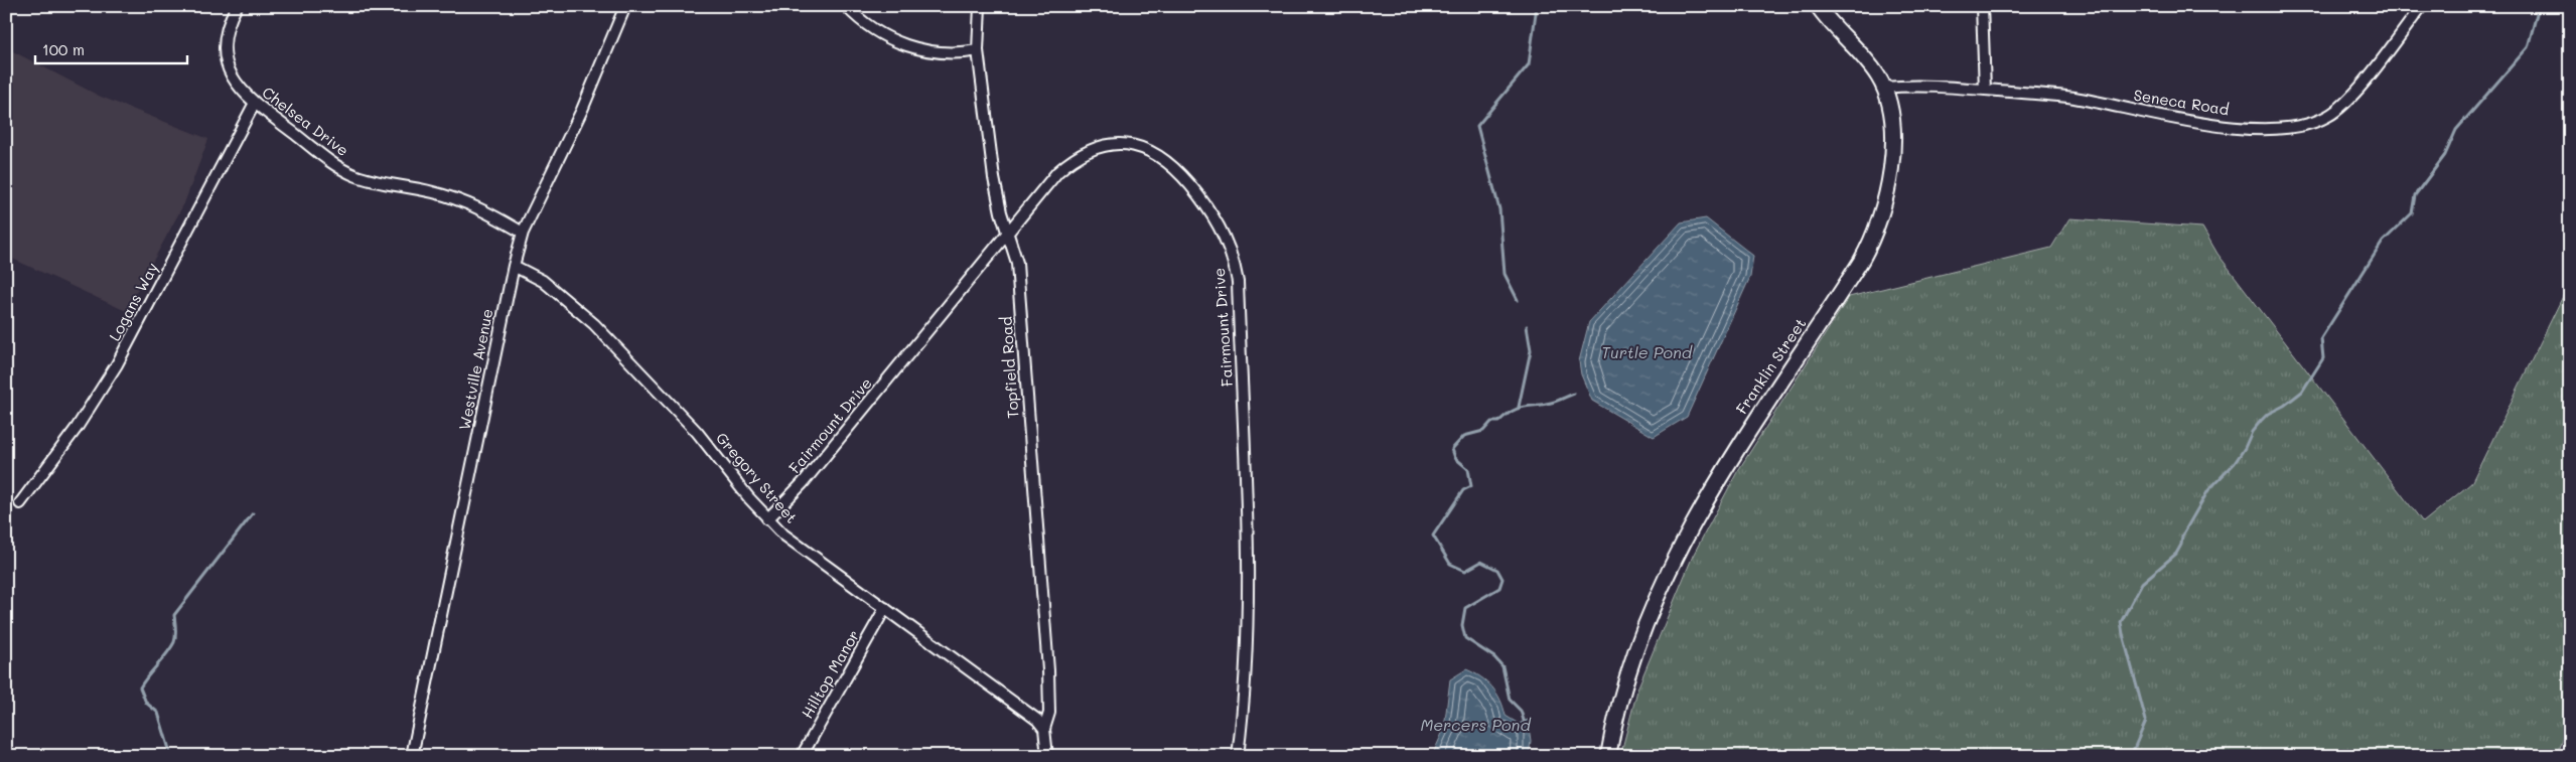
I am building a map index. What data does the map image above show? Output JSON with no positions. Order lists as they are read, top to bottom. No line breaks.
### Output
{"streets":{"main road":["Franklin Street"],"street":["Seneca Road","Chelsea Drive","Logans Way","Fairmount Drive","Topfield Road","Westville Avenue","Gregory Street","Hilltop Manor"]},"crossings":[["Seneca Road","Franklin Street"],["Chelsea Drive","Logans Way"],["Chelsea Drive","Westville Avenue"],["Fairmount Drive","Topfield Road"],["Fairmount Drive","Gregory Street"],["Topfield Road","Gregory Street"],["Westville Avenue","Gregory Street"],["Gregory Street","Hilltop Manor"]],"water":["Turtle Pond","Mercers Pond"],"scale_bar":"100 m"}
